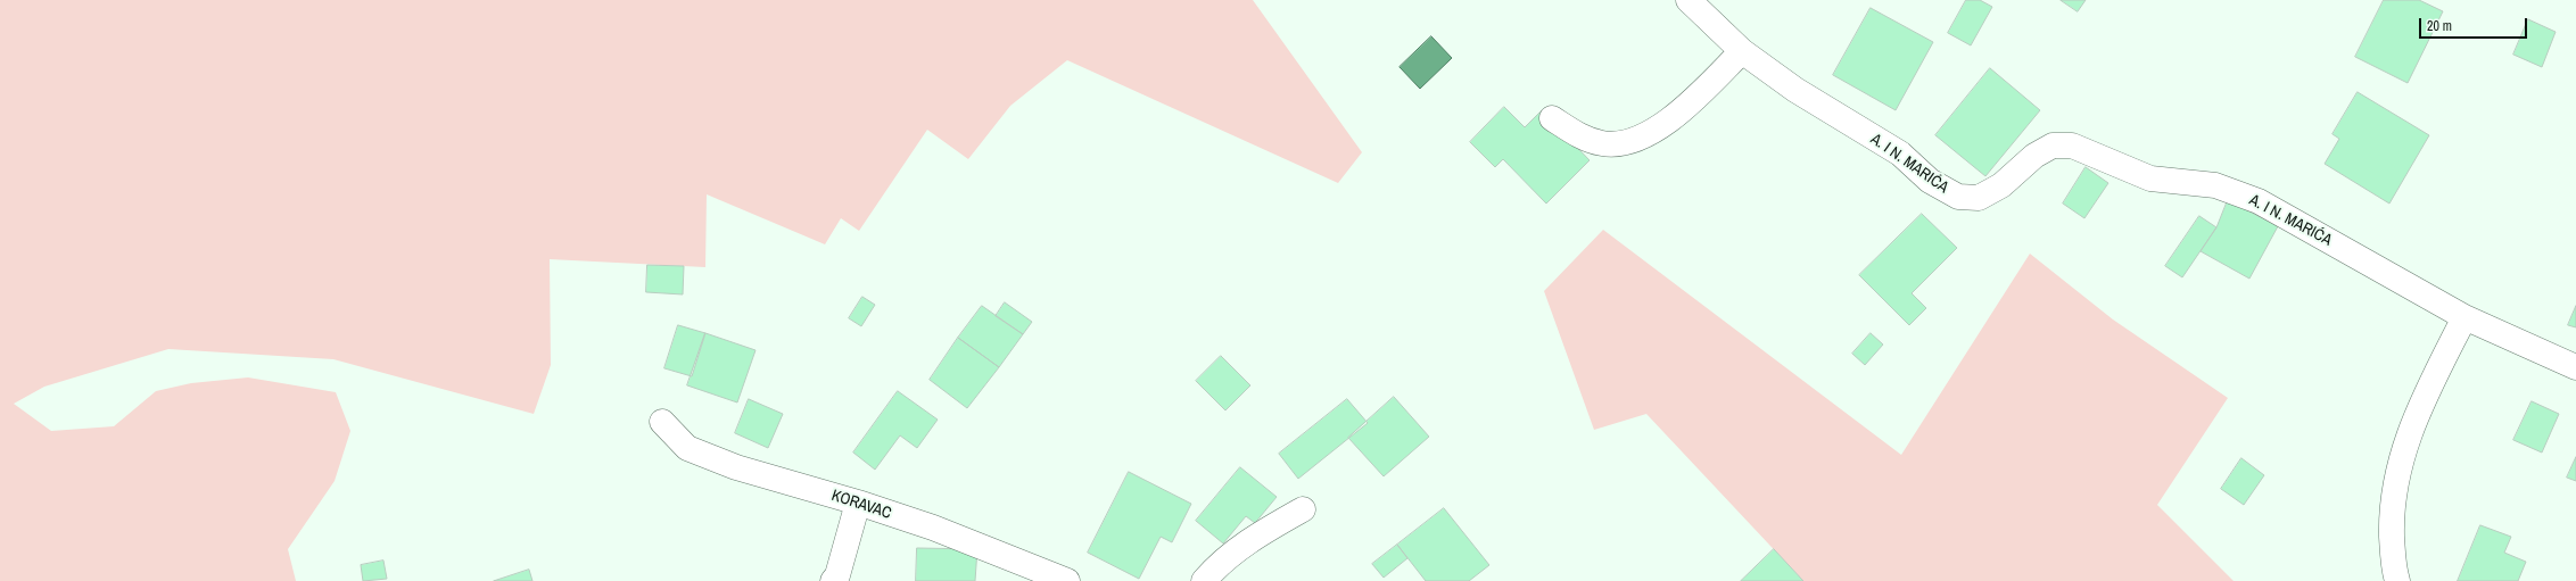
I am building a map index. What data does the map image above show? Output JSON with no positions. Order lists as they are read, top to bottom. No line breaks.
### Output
{"streets":{"street":["A. I N. MARIĆA","KORAVAC"]},"scale_bar":"20 m"}
